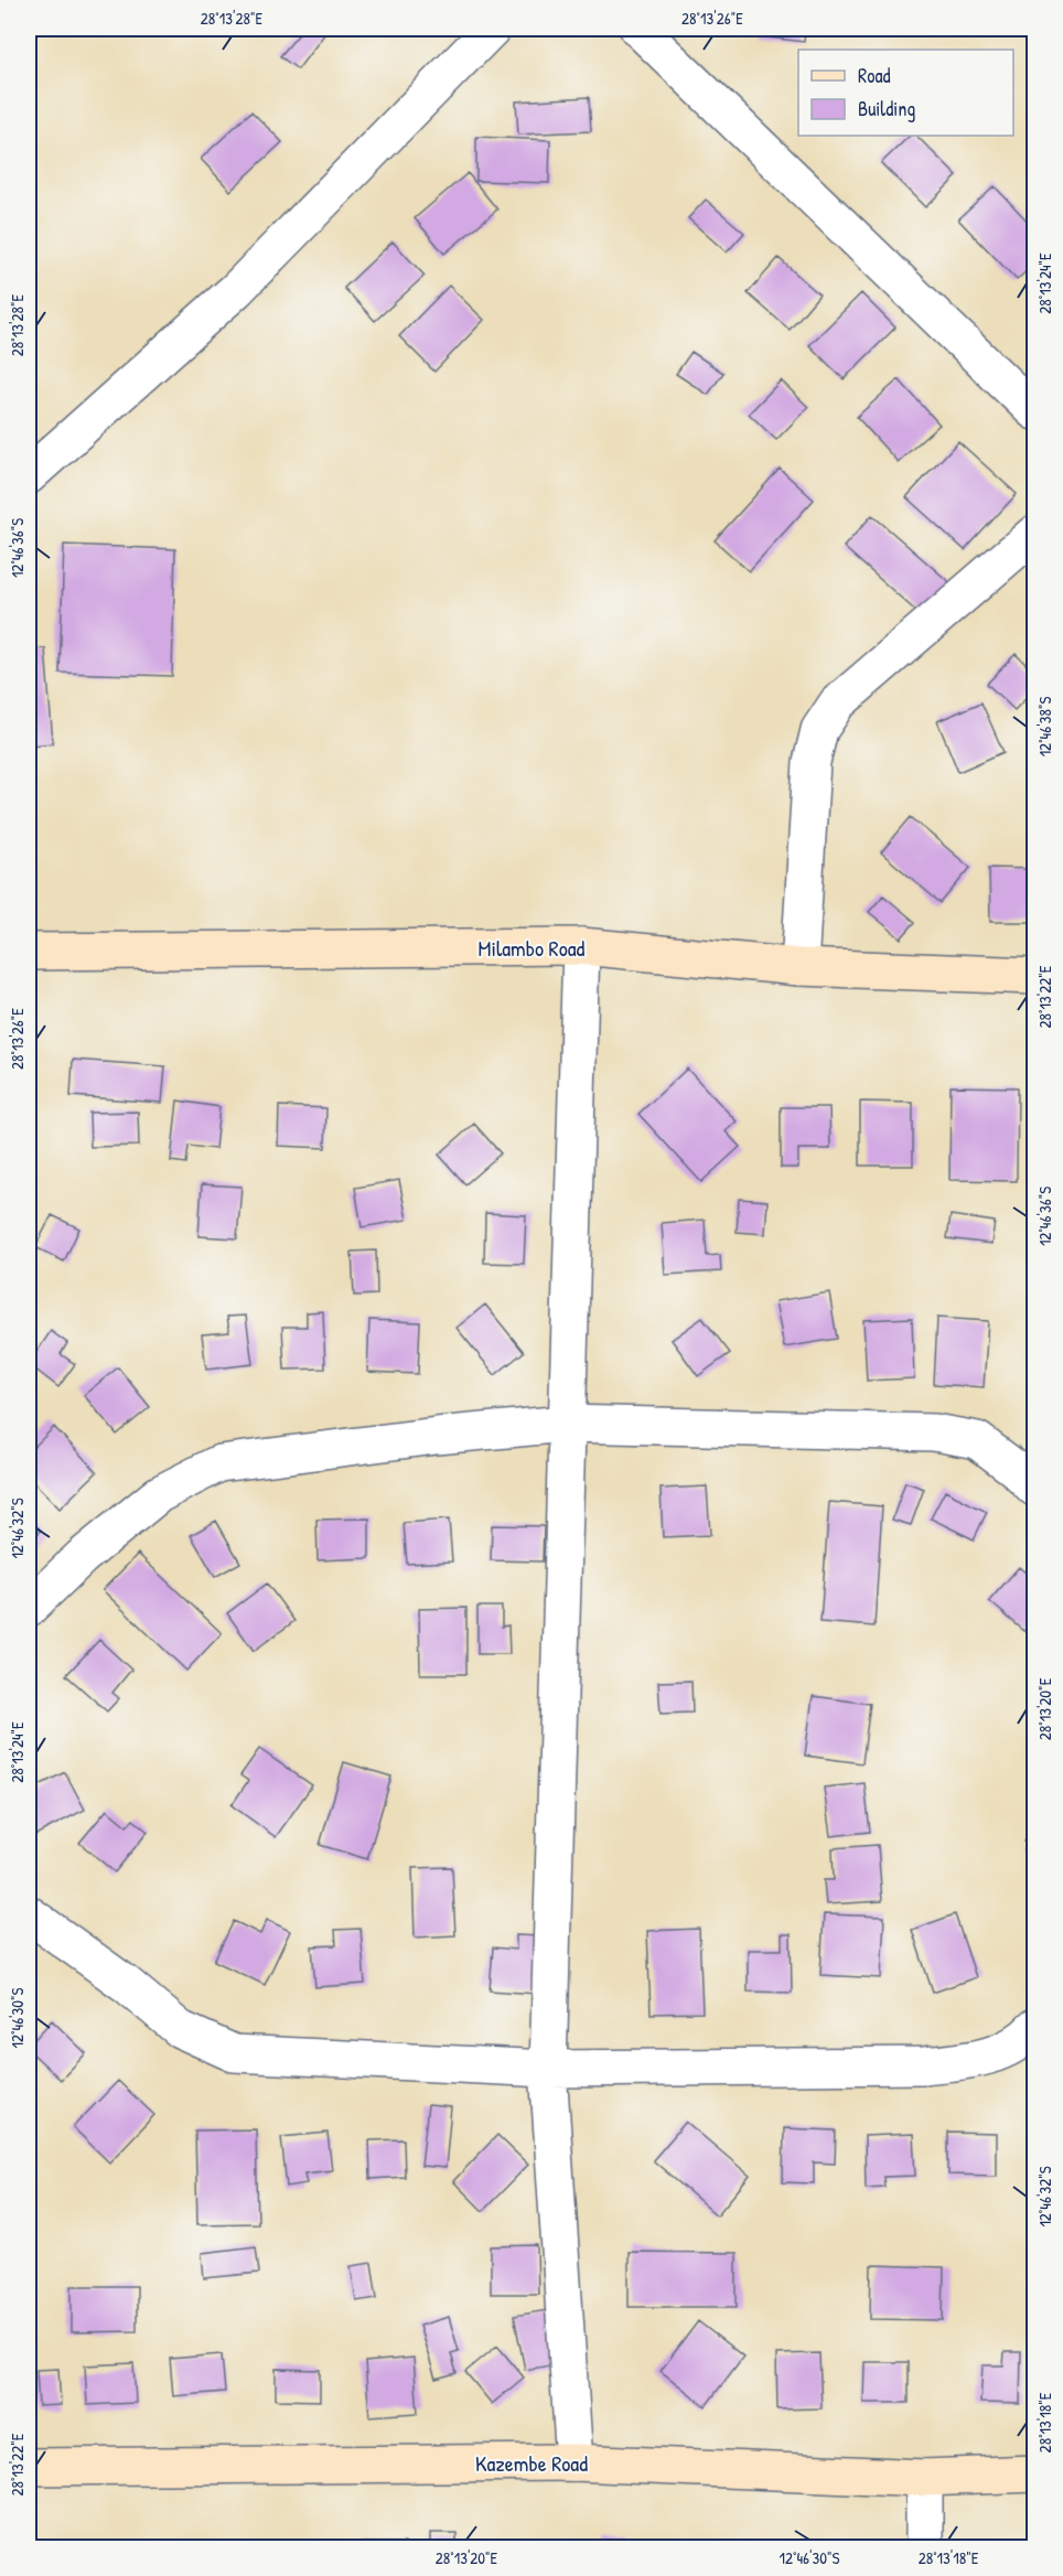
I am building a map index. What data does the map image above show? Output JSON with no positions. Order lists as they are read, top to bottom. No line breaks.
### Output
{"streets":{"street":["Milambo Road","Kazembe Road"]},"legend":["Road","Building"],"coordinates":["28°13'28\"E","28°13'26\"E","28°13'24\"E","12°46'36\"S","12°46'38\"S","28°13'22\"E","12°46'32\"S","28°13'20\"E","12°46'30\"S","28°13'18\"E"]}
